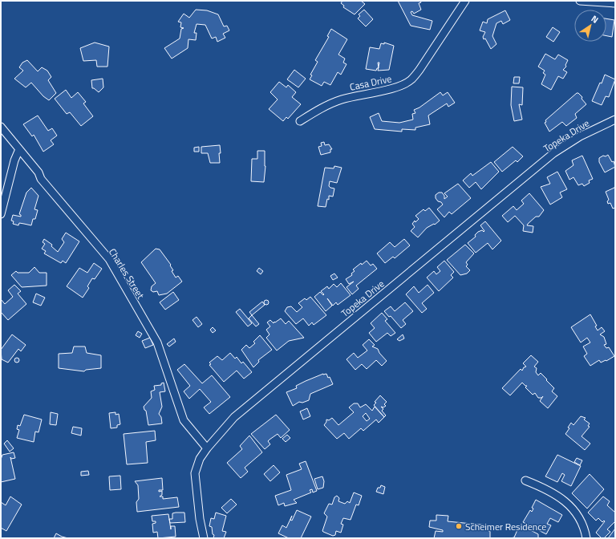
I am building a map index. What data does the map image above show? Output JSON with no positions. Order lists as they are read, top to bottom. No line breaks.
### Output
{"streets":{"street":["Casa Drive","Topeka Drive","Charles Street"]},"crossings":[["Topeka Drive","Charles Street"]],"places":["Scheimer Residence"],"north":"top right"}
